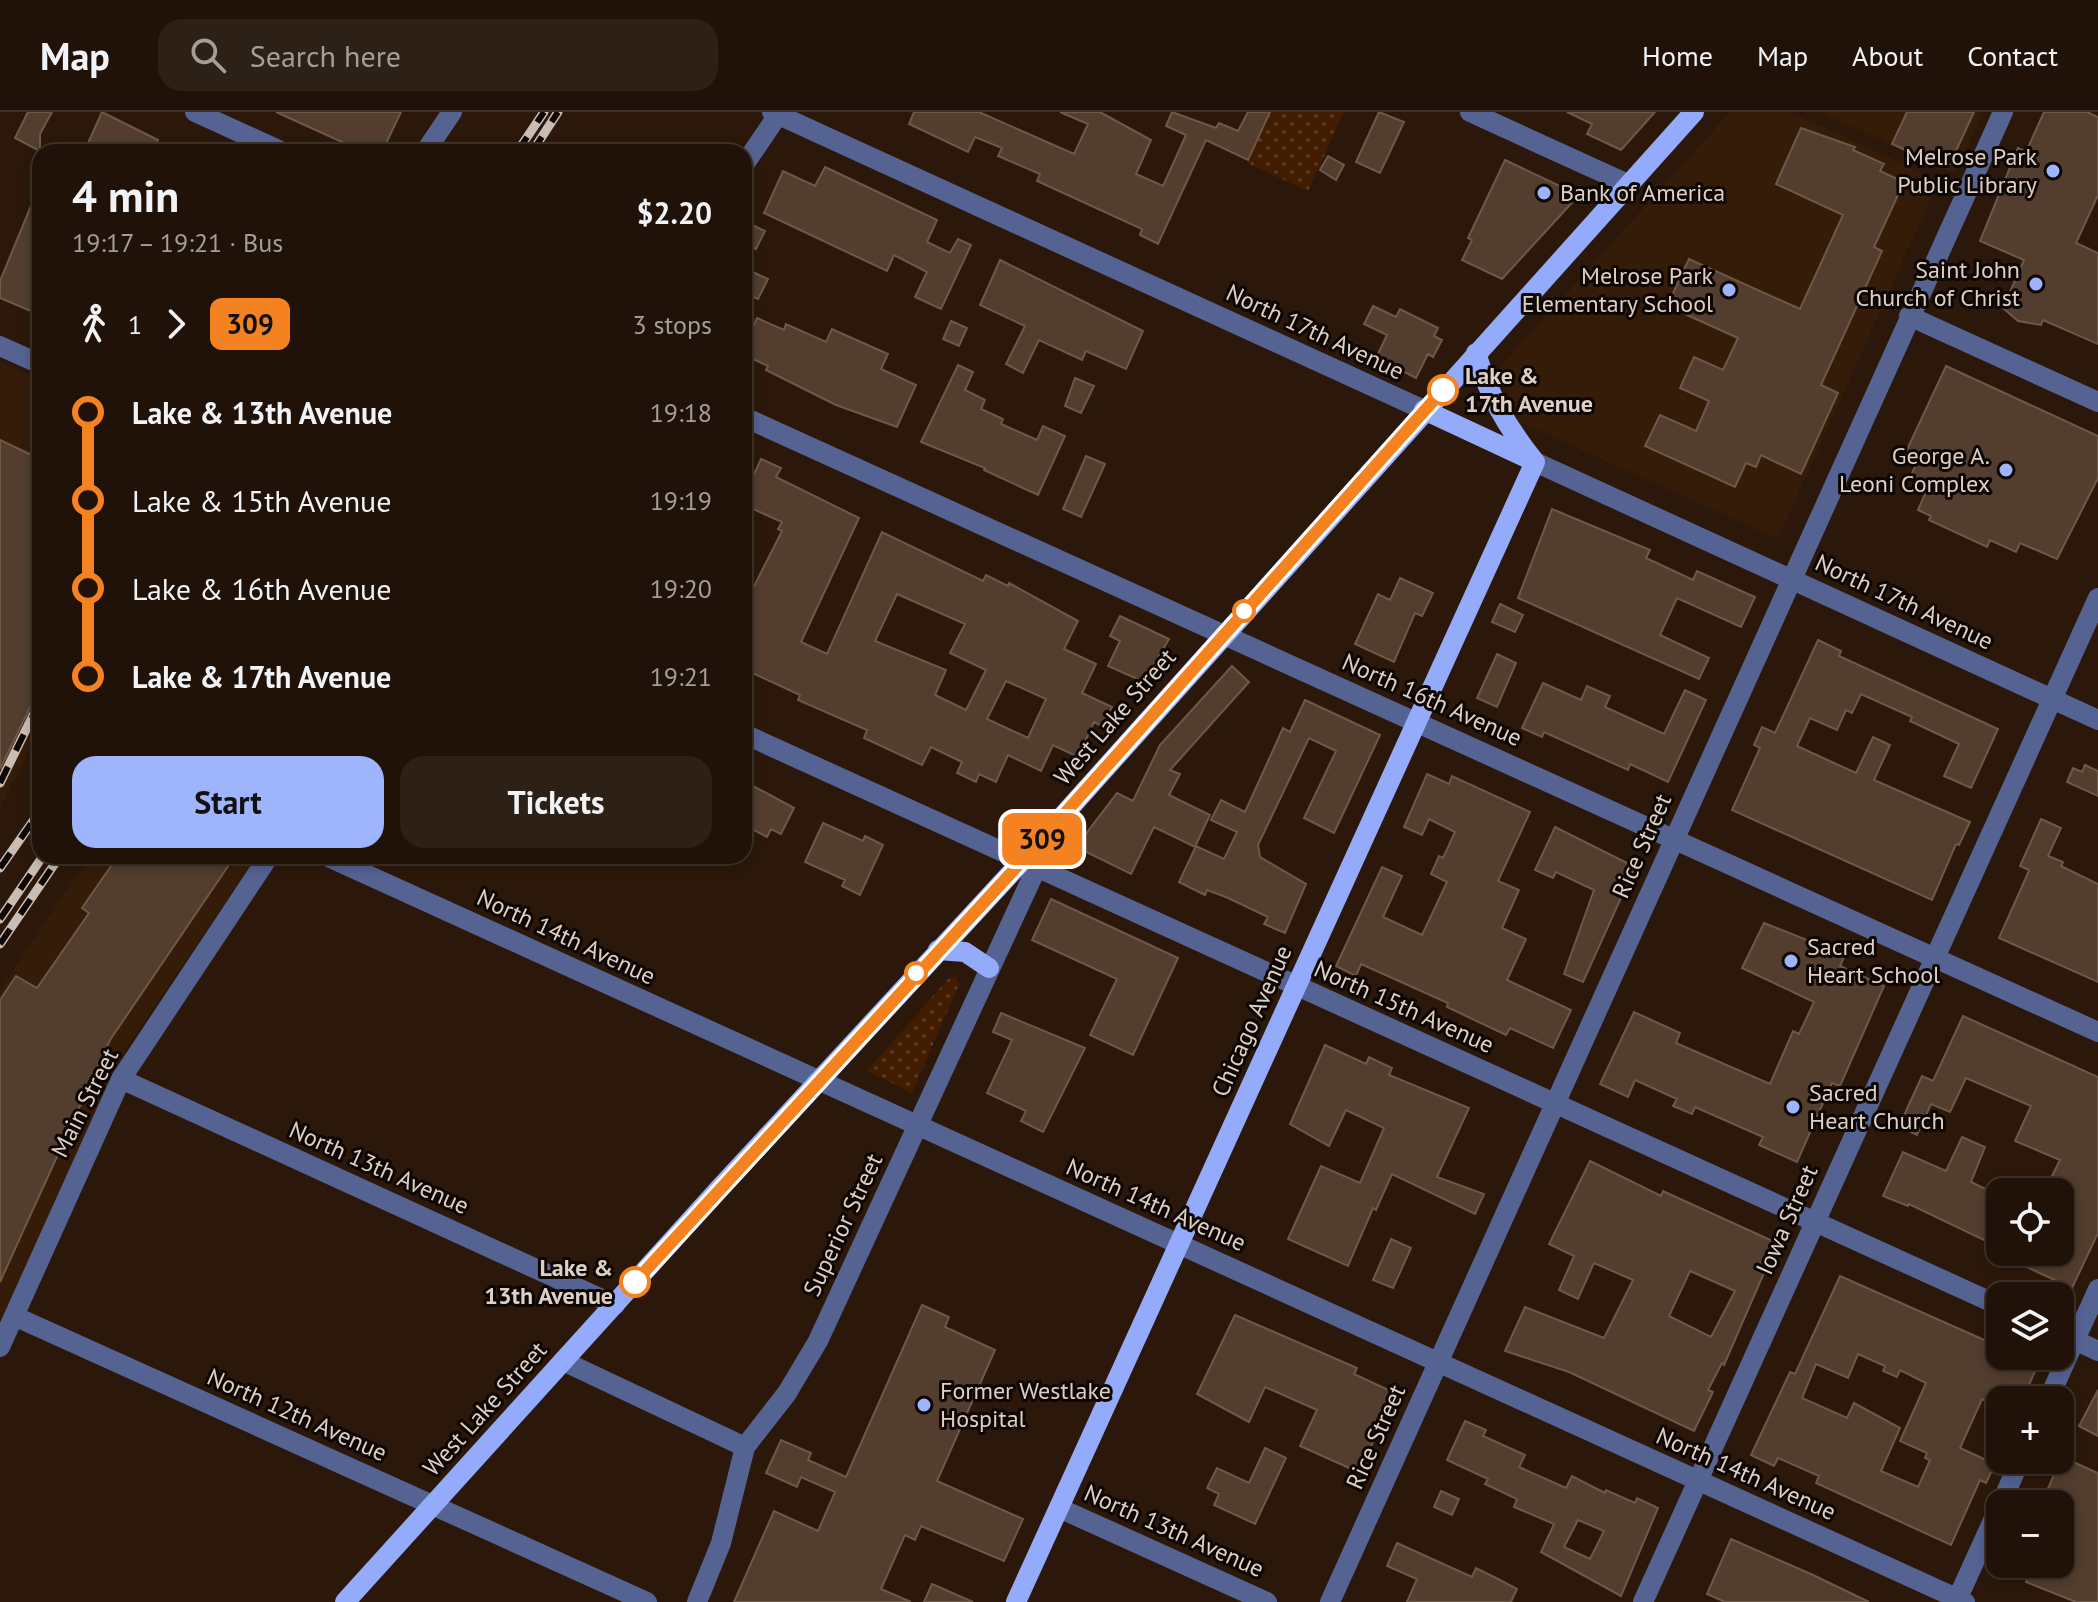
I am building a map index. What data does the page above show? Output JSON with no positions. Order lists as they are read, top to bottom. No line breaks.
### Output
{"streets":{"main road":["North 17th Avenue","West Lake Street","Chicago Avenue"],"street":["North 16th Avenue","Rice Street","North 14th Avenue","North 15th Avenue","Main Street","North 13th Avenue","Iowa Street","Superior Street","North 12th Avenue"]},"crossings":[["North 17th Avenue","West Lake Street"],["North 17th Avenue","Rice Street"],["North 17th Avenue","Chicago Avenue"],["North 17th Avenue","Iowa Street"],["North 16th Avenue","West Lake Street"],["North 16th Avenue","Rice Street"],["North 16th Avenue","Chicago Avenue"],["North 16th Avenue","Iowa Street"],["West Lake Street","North 14th Avenue"],["West Lake Street","North 15th Avenue"],["West Lake Street","North 13th Avenue"],["West Lake Street","Superior Street"],["West Lake Street","North 12th Avenue"],["Rice Street","North 14th Avenue"],["Rice Street","North 15th Avenue"],["North 14th Avenue","Chicago Avenue"],["North 14th Avenue","Iowa Street"],["North 14th Avenue","Superior Street"],["North 15th Avenue","Chicago Avenue"],["North 15th Avenue","Iowa Street"],["North 15th Avenue","Superior Street"],["Chicago Avenue","North 13th Avenue"],["Main Street","North 13th Avenue"],["Main Street","North 12th Avenue"]],"places":["Melrose Park Public Library","Bank of America","Saint John Church of Christ","Melrose Park Elementary School","Lake & 17th Avenue","George A. Leoni Complex","Sacred Heart School","Sacred Heart Church","Lake & 13th Avenue","Former Westlake Hospital"],"lines":["bus line 309"],"page":{"header":"Map","search":"Search here","nav":["Home","Map","About","Contact"],"on_map":"309","heading":["4 min","19:17 – 19:21 · Bus","$2.20"],"legs":["1","309","3 stops"],"list":[{"name":"Lake & 13th Avenue","value":"19:18"},{"name":"Lake & 15th Avenue","value":"19:19"},{"name":"Lake & 16th Avenue","value":"19:20"},{"name":"Lake & 17th Avenue","value":"19:21"}],"buttons":["Start","Tickets"],"map_buttons":["+","−"]}}
